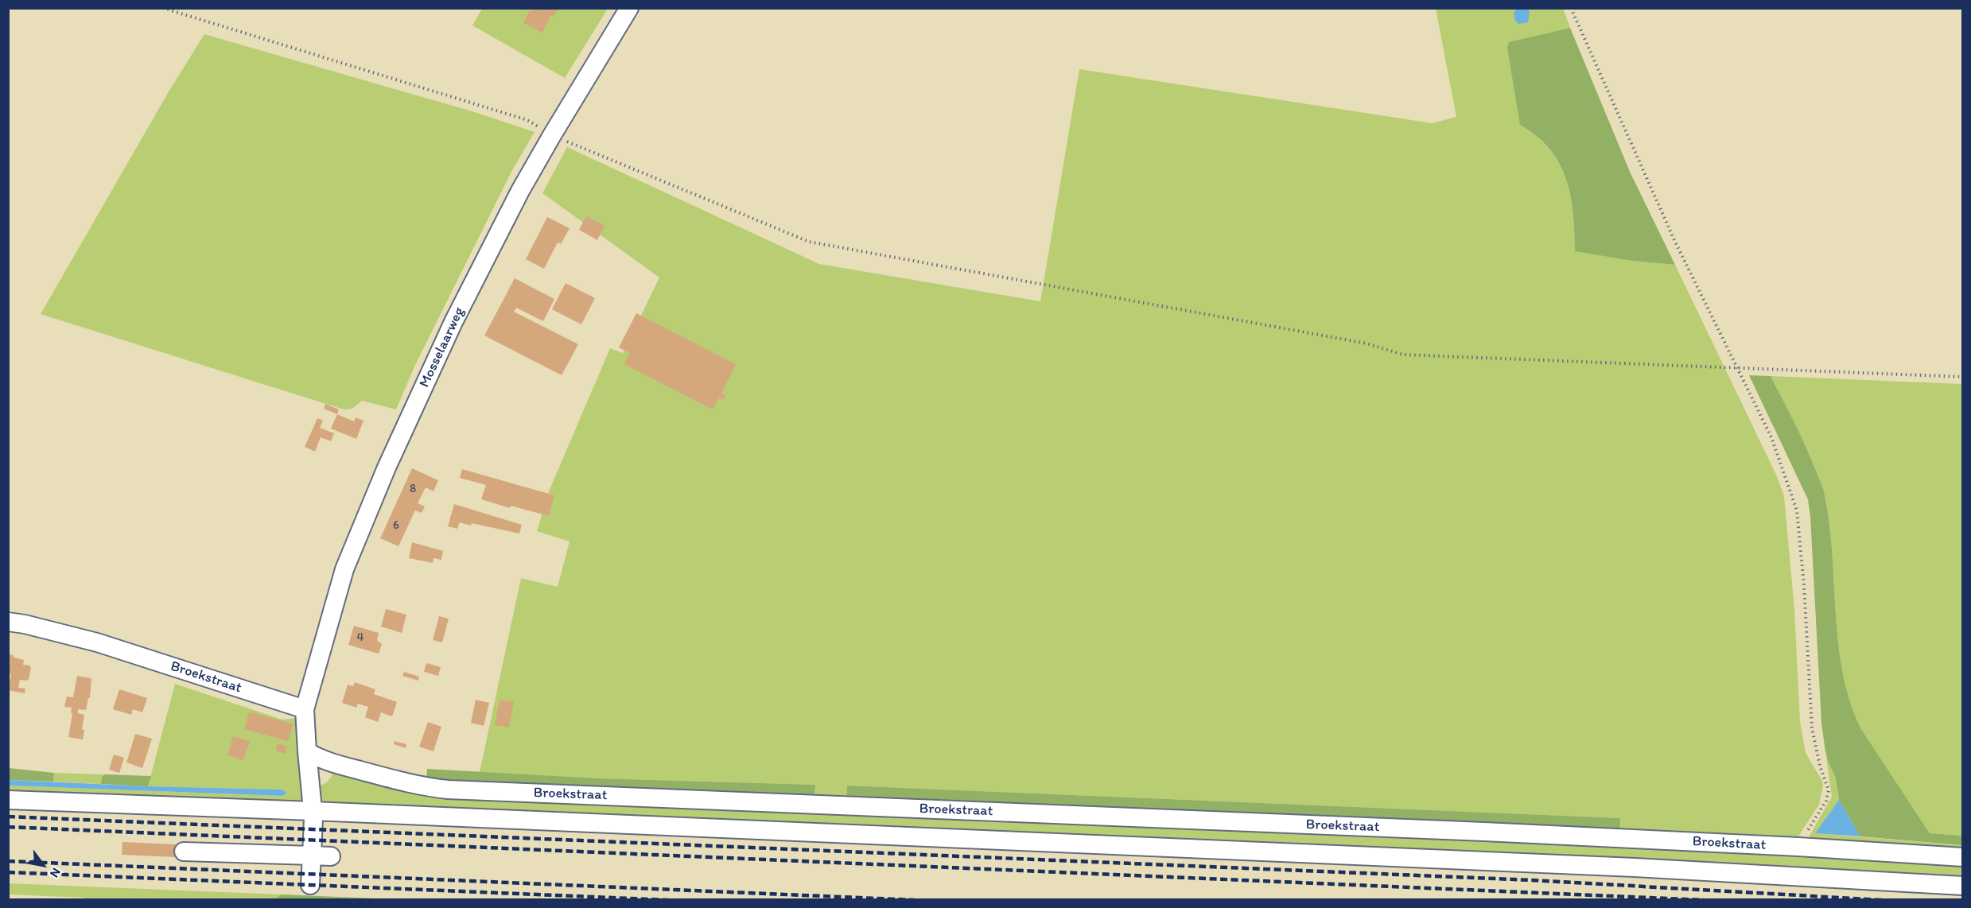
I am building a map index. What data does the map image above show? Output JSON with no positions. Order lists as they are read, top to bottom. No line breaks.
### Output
{"streets":{"street":["Mosselaarweg","Broekstraat"]},"crossings":[["Mosselaarweg","Broekstraat"]],"house_numbers":["8","6","4"],"north":"bottom right"}
